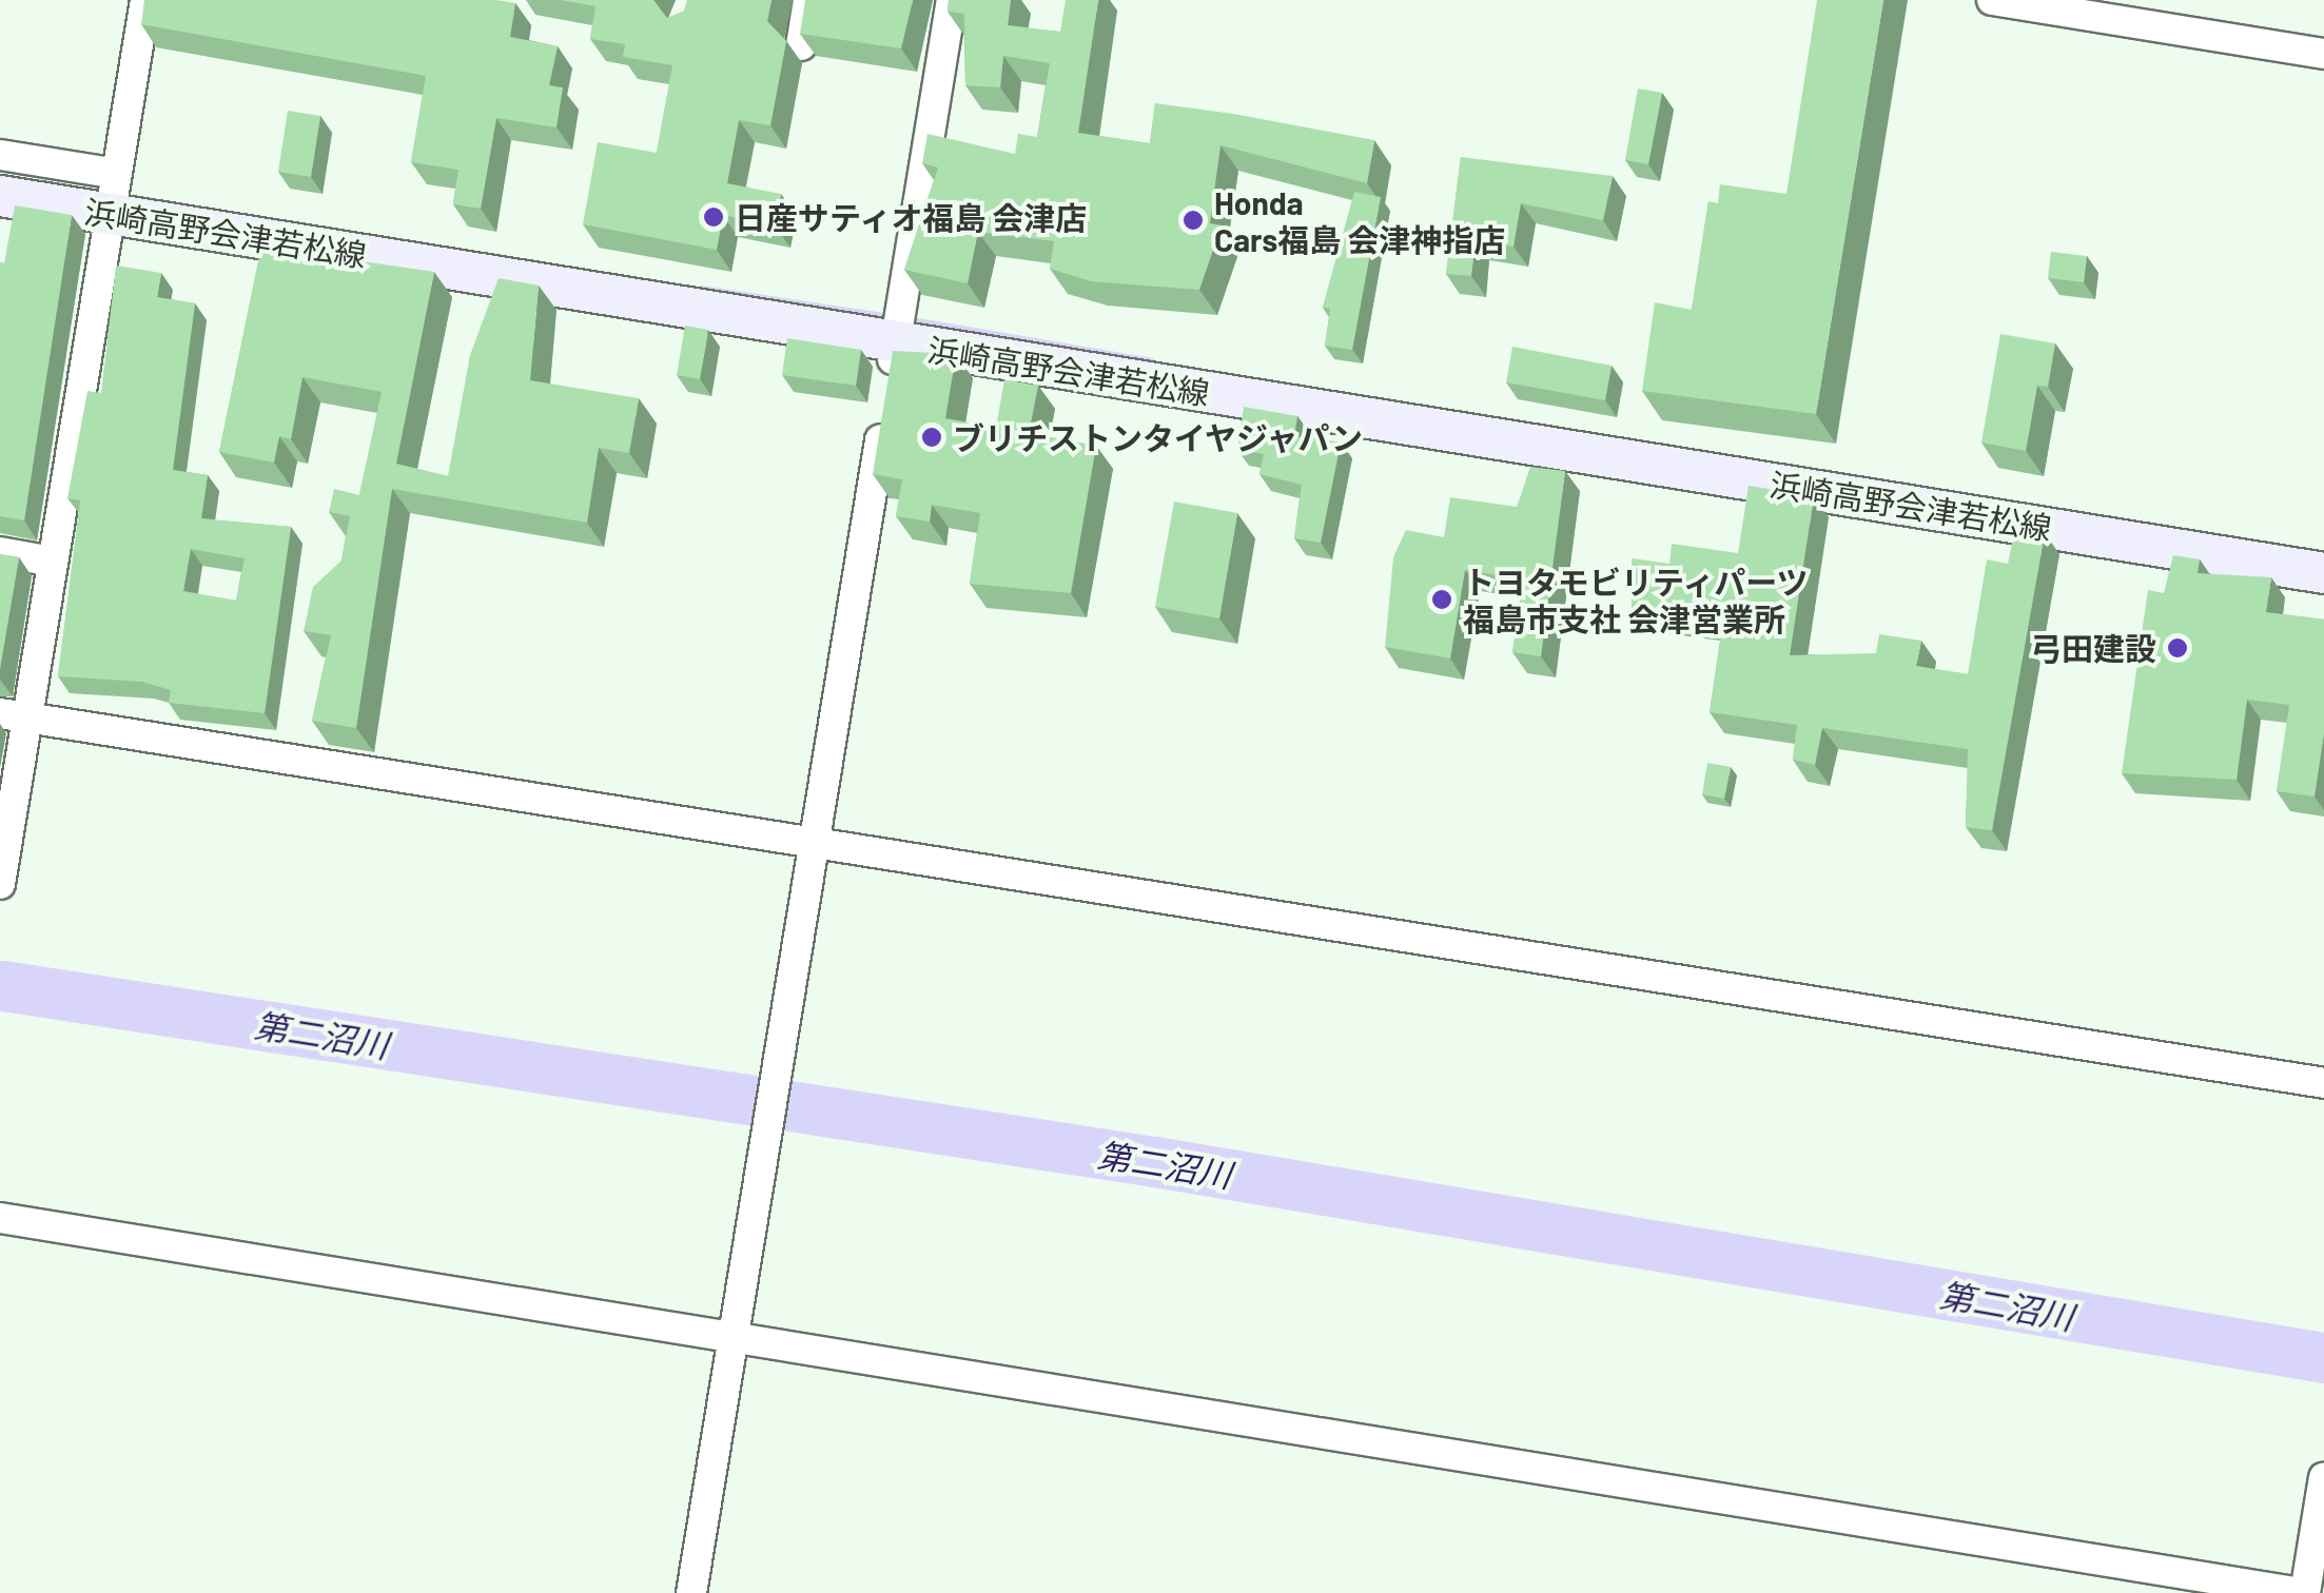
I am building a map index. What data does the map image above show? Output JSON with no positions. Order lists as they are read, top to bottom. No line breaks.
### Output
{"streets":{"main road":["浜崎高野会津若松線"]},"water":["第二沼川"],"places":["日産サティオ福島 会津店","Honda Cars福島 会津神指店","ブリチストンタイヤジャパン","トヨタモビリティパーツ 福島市支社 会津営業所","弓田建設"]}
